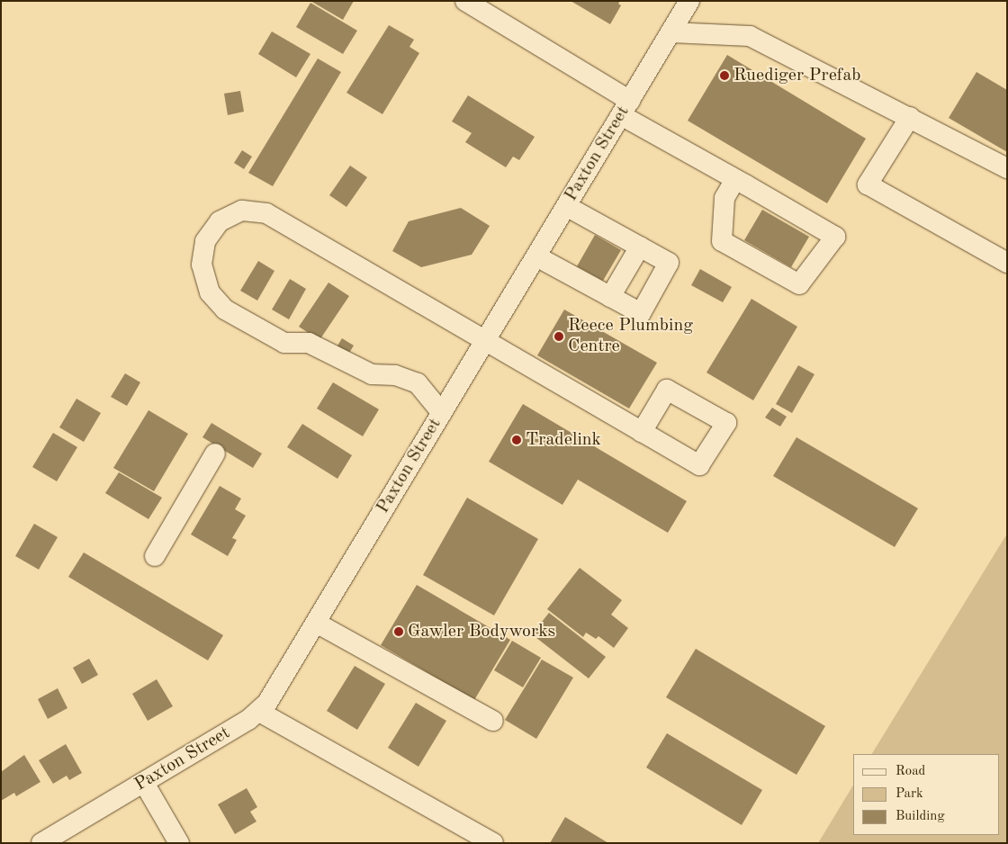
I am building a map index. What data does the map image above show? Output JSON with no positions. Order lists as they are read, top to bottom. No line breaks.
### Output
{"streets":{"street":["Paxton Street"]},"places":["Ruediger Prefab","Reece Plumbing Centre","Tradelink","Gawler Bodyworks"],"legend":["Road","Park","Building"]}
